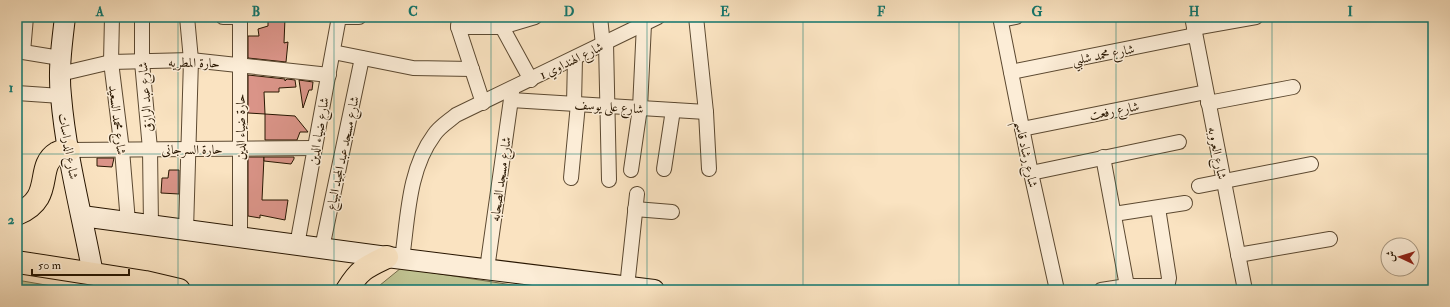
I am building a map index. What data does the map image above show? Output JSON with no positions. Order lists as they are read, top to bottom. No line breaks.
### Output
{"streets":{"street":["شارع محمد شلبي","شارع الهنداوي 1","حارة المطريه","شارع عبد الرازق","شارع على يوسف","شارع رفعت","شارع محمد السعيد","حارة ضياء الدين","شارع ضياء الدين","شارع الدراسات","حارة السرجانى","شارع مسجد عبد المجيد البياع","شارع العروبه","شارع رشاد قاسم","شارع مسجد الصحابه"]},"crossings":[["شارع محمد شلبي","شارع العروبه"],["شارع محمد شلبي","شارع رشاد قاسم"],["شارع الهنداوي 1","شارع على يوسف"],["شارع الهنداوي 1","شارع مسجد الصحابه"],["حارة المطريه","شارع عبد الرازق"],["حارة المطريه","شارع محمد السعيد"],["حارة المطريه","حارة ضياء الدين"],["حارة المطريه","شارع ضياء الدين"],["حارة المطريه","شارع الدراسات"],["شارع عبد الرازق","حارة السرجانى"],["شارع على يوسف","شارع مسجد الصحابه"],["شارع رفعت","شارع العروبه"],["شارع رفعت","شارع رشاد قاسم"],["شارع محمد السعيد","حارة السرجانى"],["حارة ضياء الدين","حارة السرجانى"],["شارع ضياء الدين","حارة السرجانى"],["شارع الدراسات","حارة السرجانى"]],"scale_bar":"50 m","north":"left","grid":{"columns":["A","B","C","D","E","F","G","H","I"],"rows":["1","2"]}}
